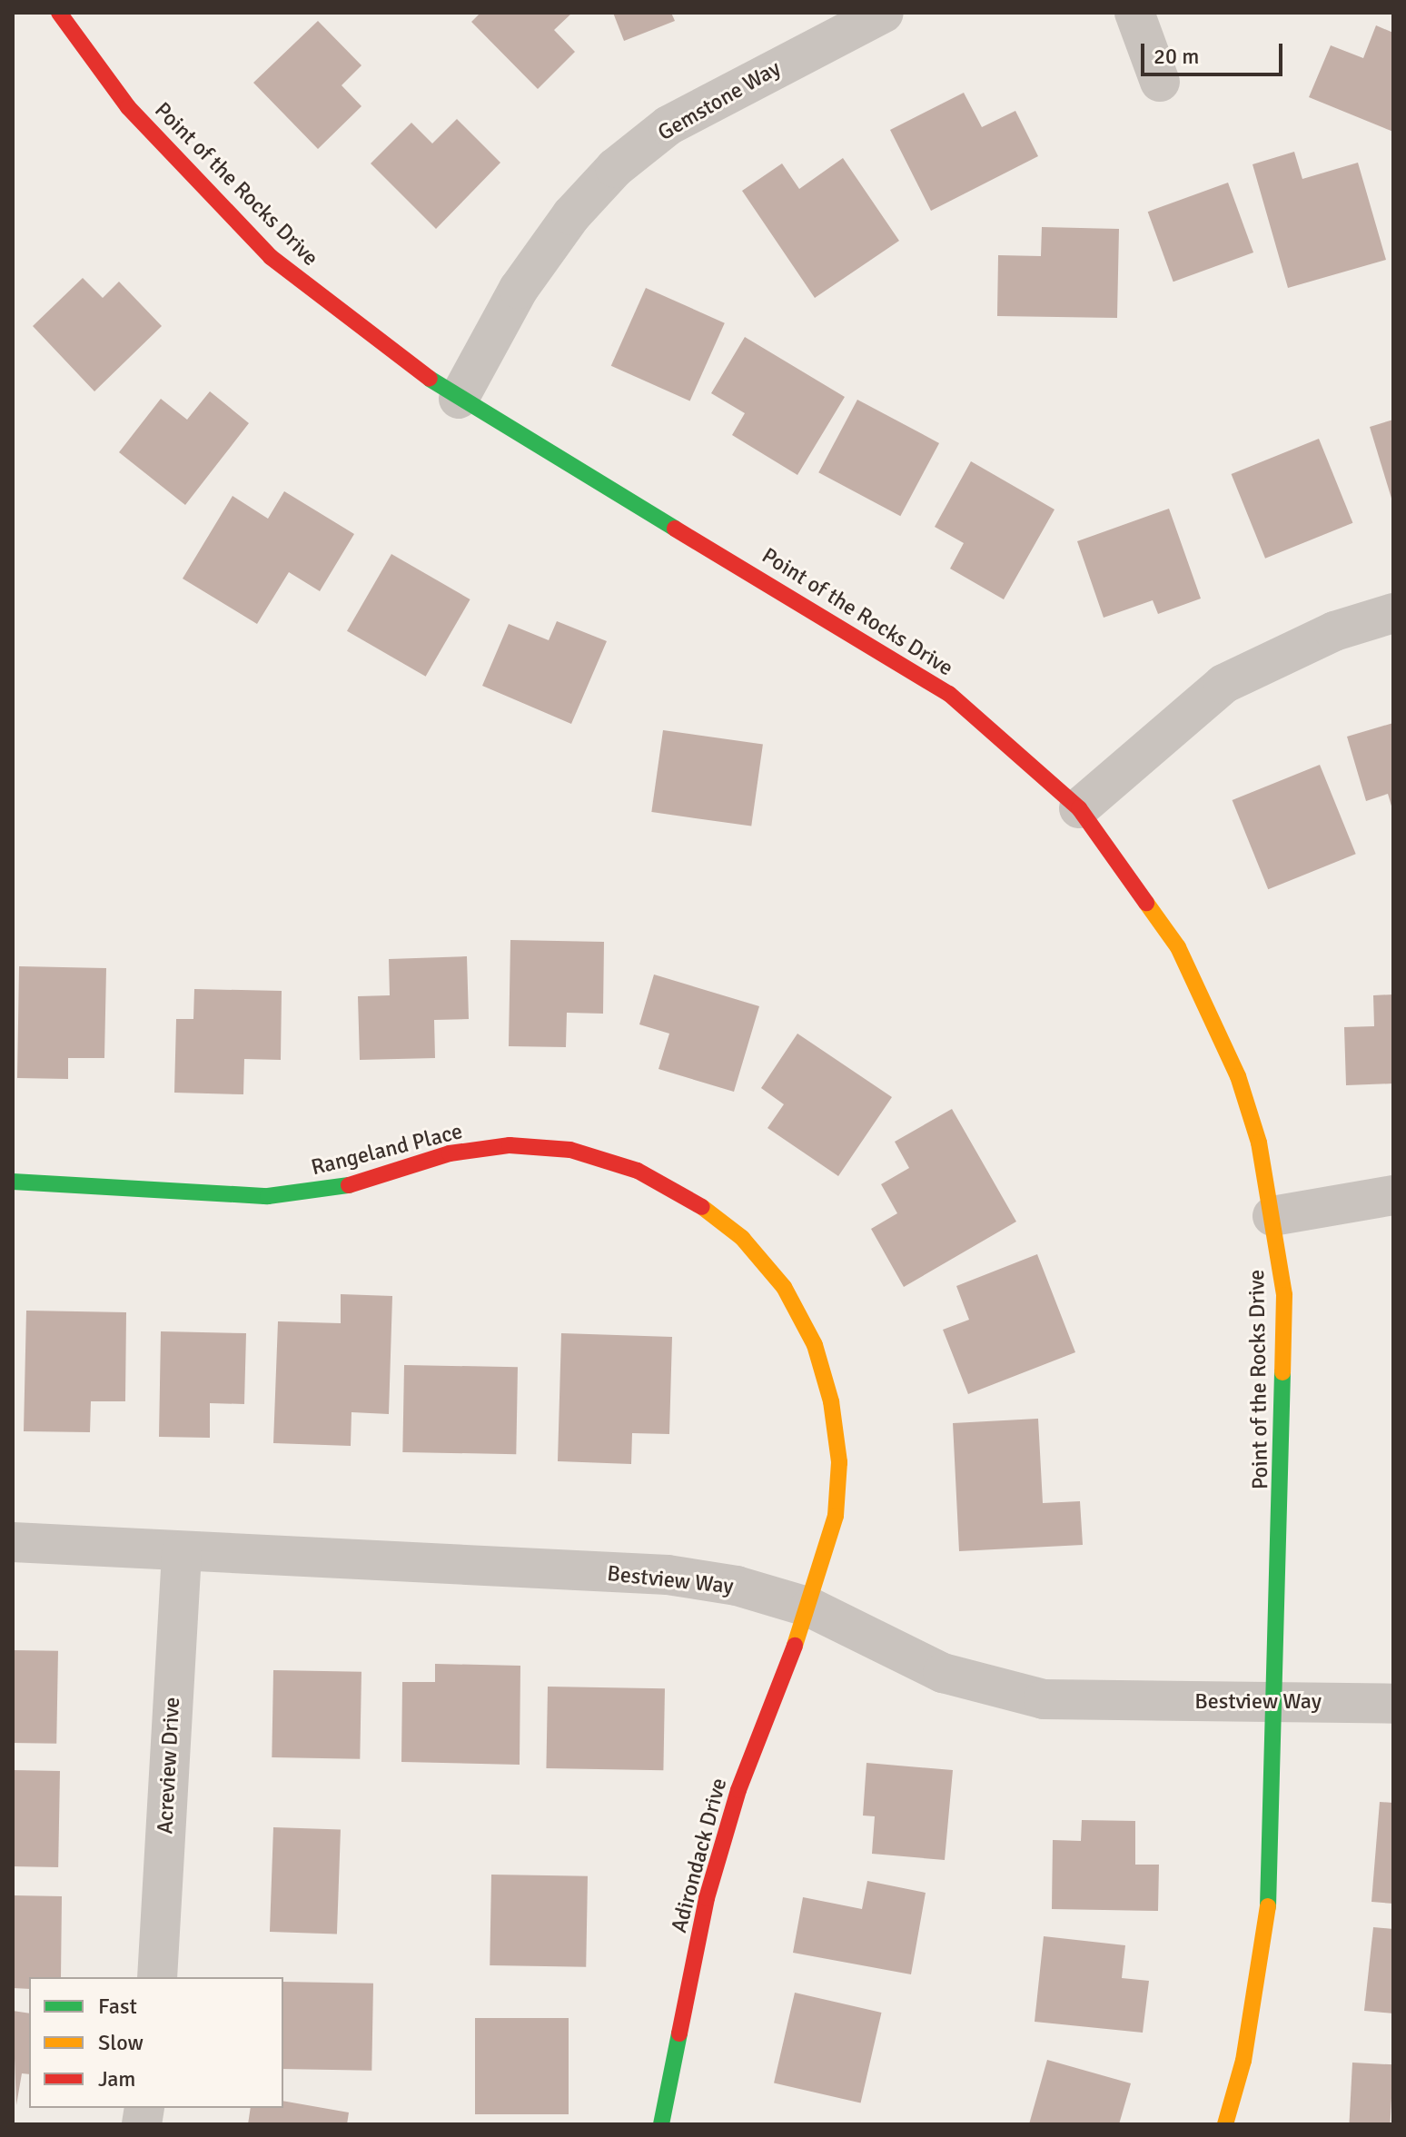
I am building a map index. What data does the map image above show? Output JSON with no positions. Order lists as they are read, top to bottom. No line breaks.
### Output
{"streets":{"street":["Gemstone Way","Point of the Rocks Drive","Rangeland Place","Bestview Way","Acreview Drive","Adirondack Drive"]},"crossings":[["Gemstone Way","Point of the Rocks Drive"],["Point of the Rocks Drive","Bestview Way"],["Rangeland Place","Bestview Way"],["Rangeland Place","Adirondack Drive"],["Bestview Way","Acreview Drive"],["Bestview Way","Adirondack Drive"]],"legend":["Fast","Slow","Jam"],"scale_bar":"20 m"}
